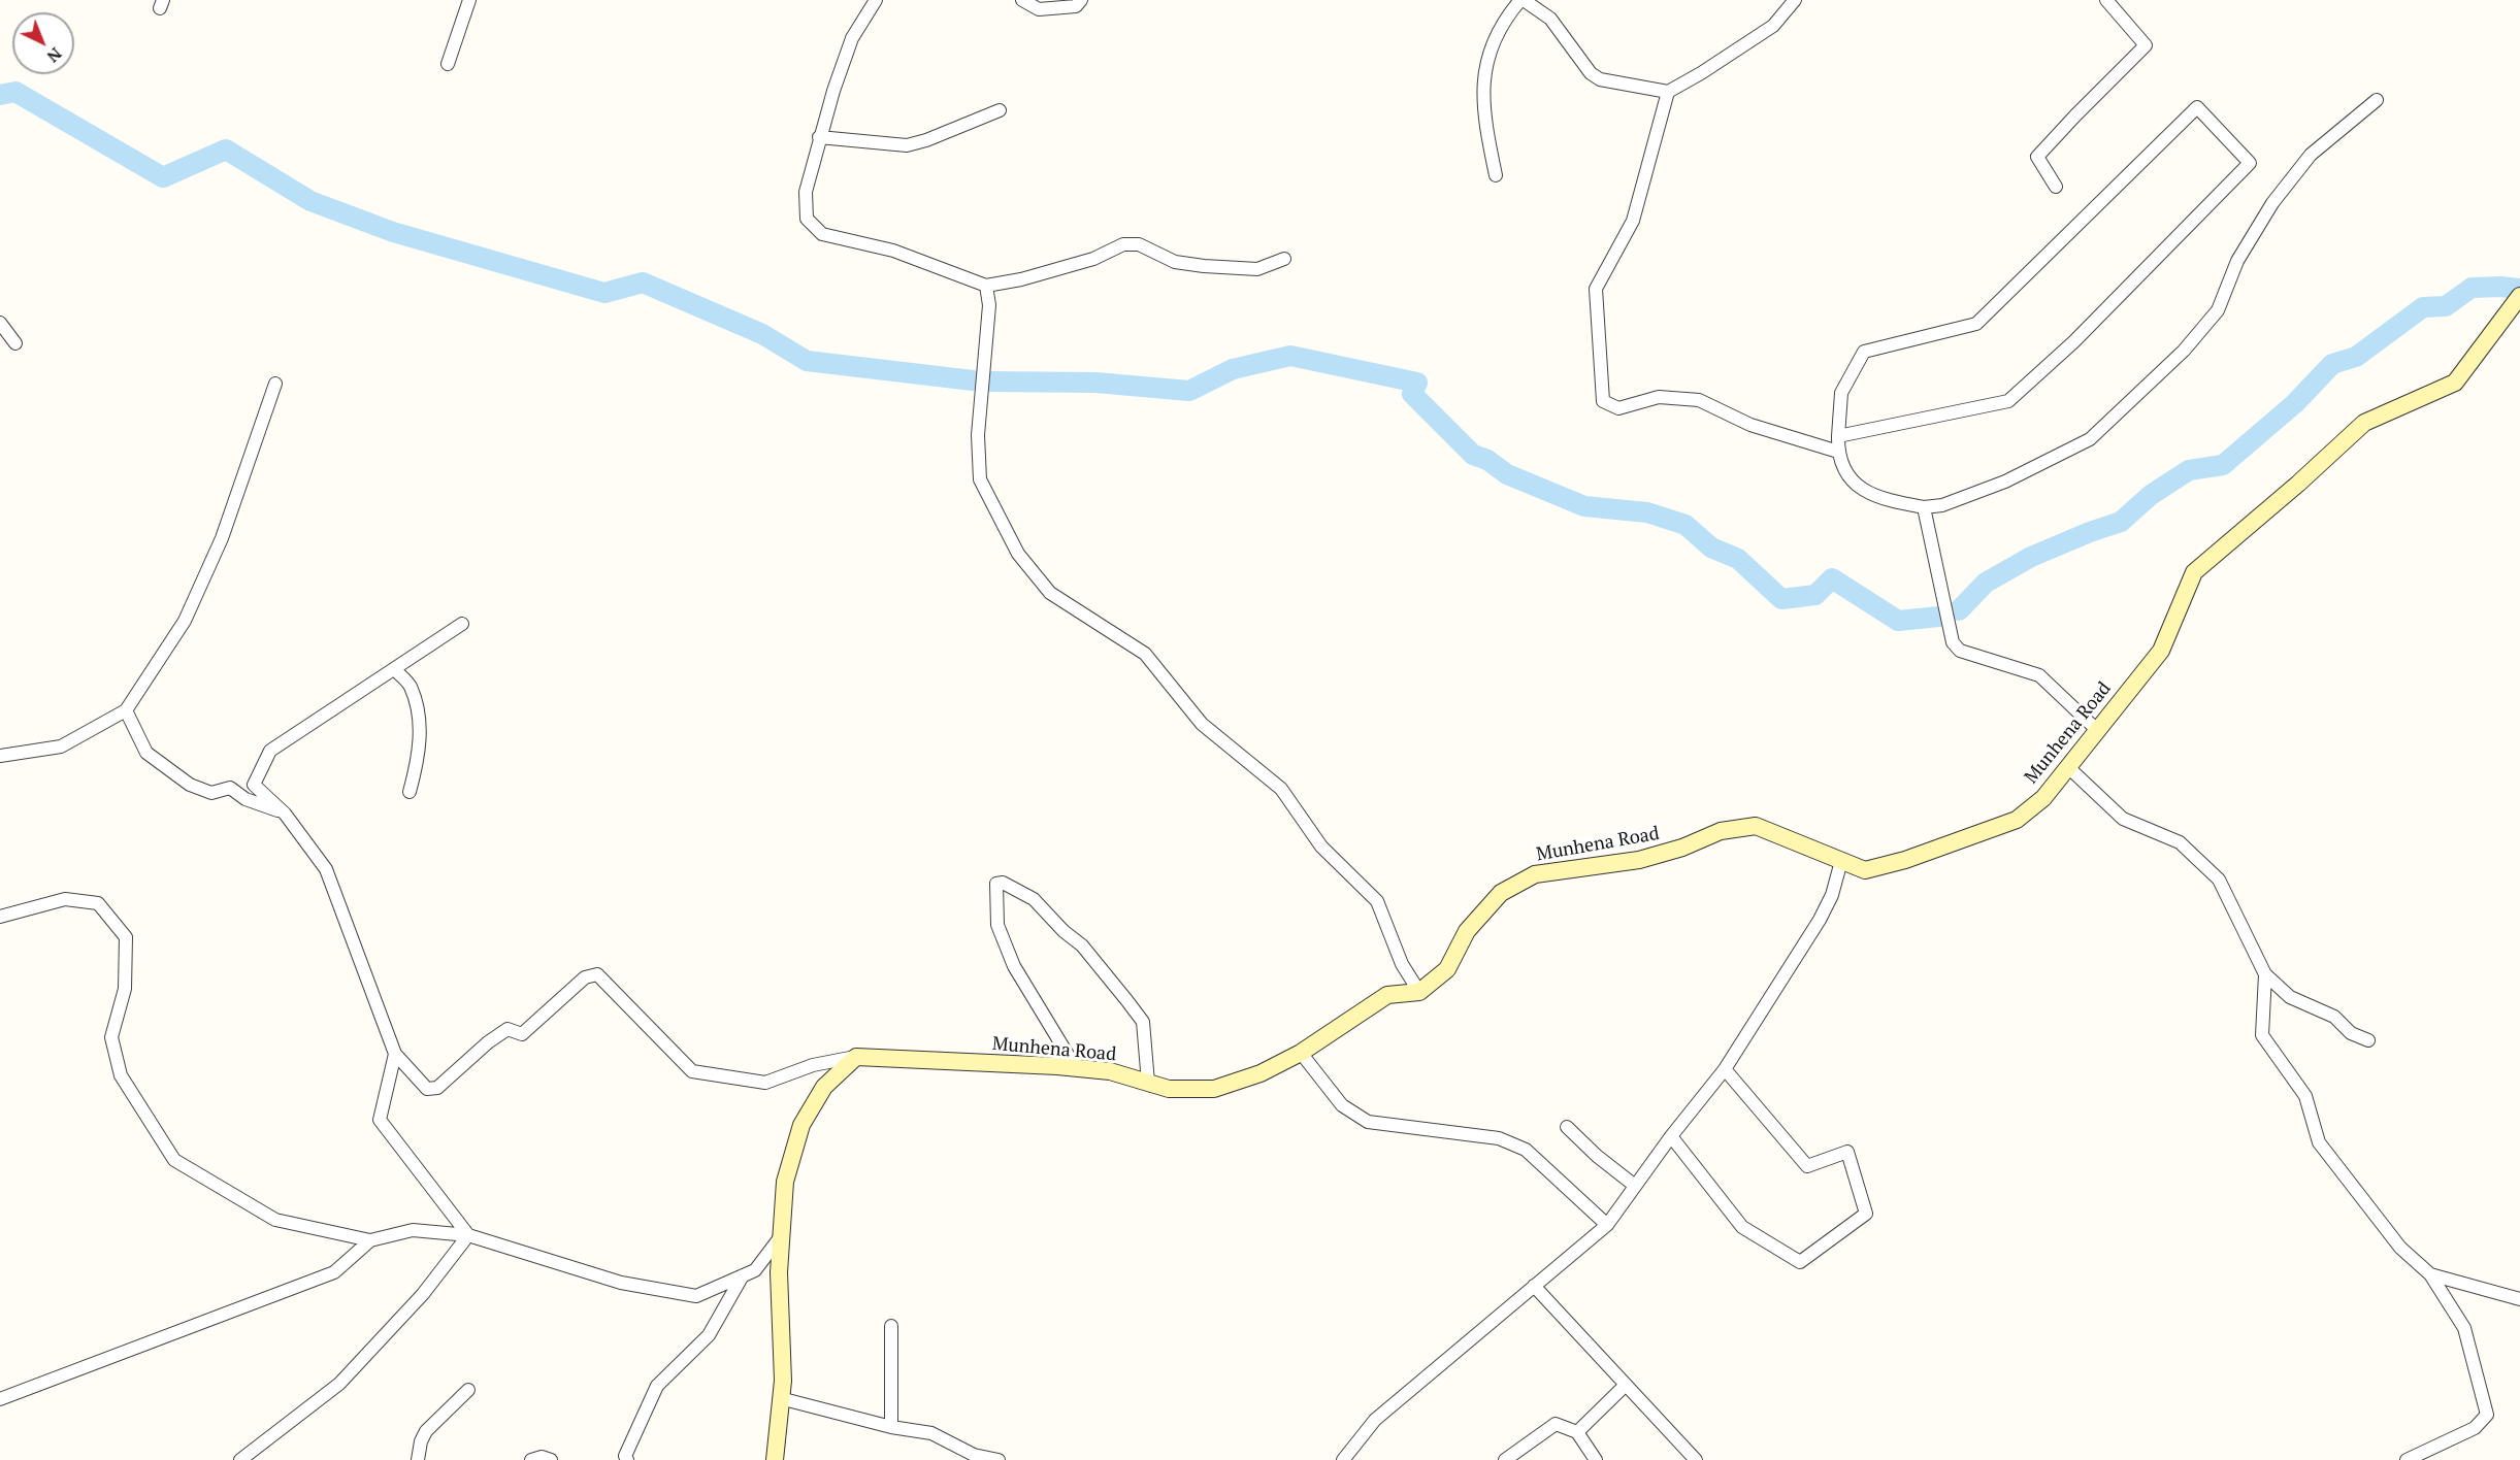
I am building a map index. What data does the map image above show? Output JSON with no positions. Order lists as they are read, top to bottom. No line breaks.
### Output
{"streets":{"street":["Munhena Road"]},"north":"bottom right"}
